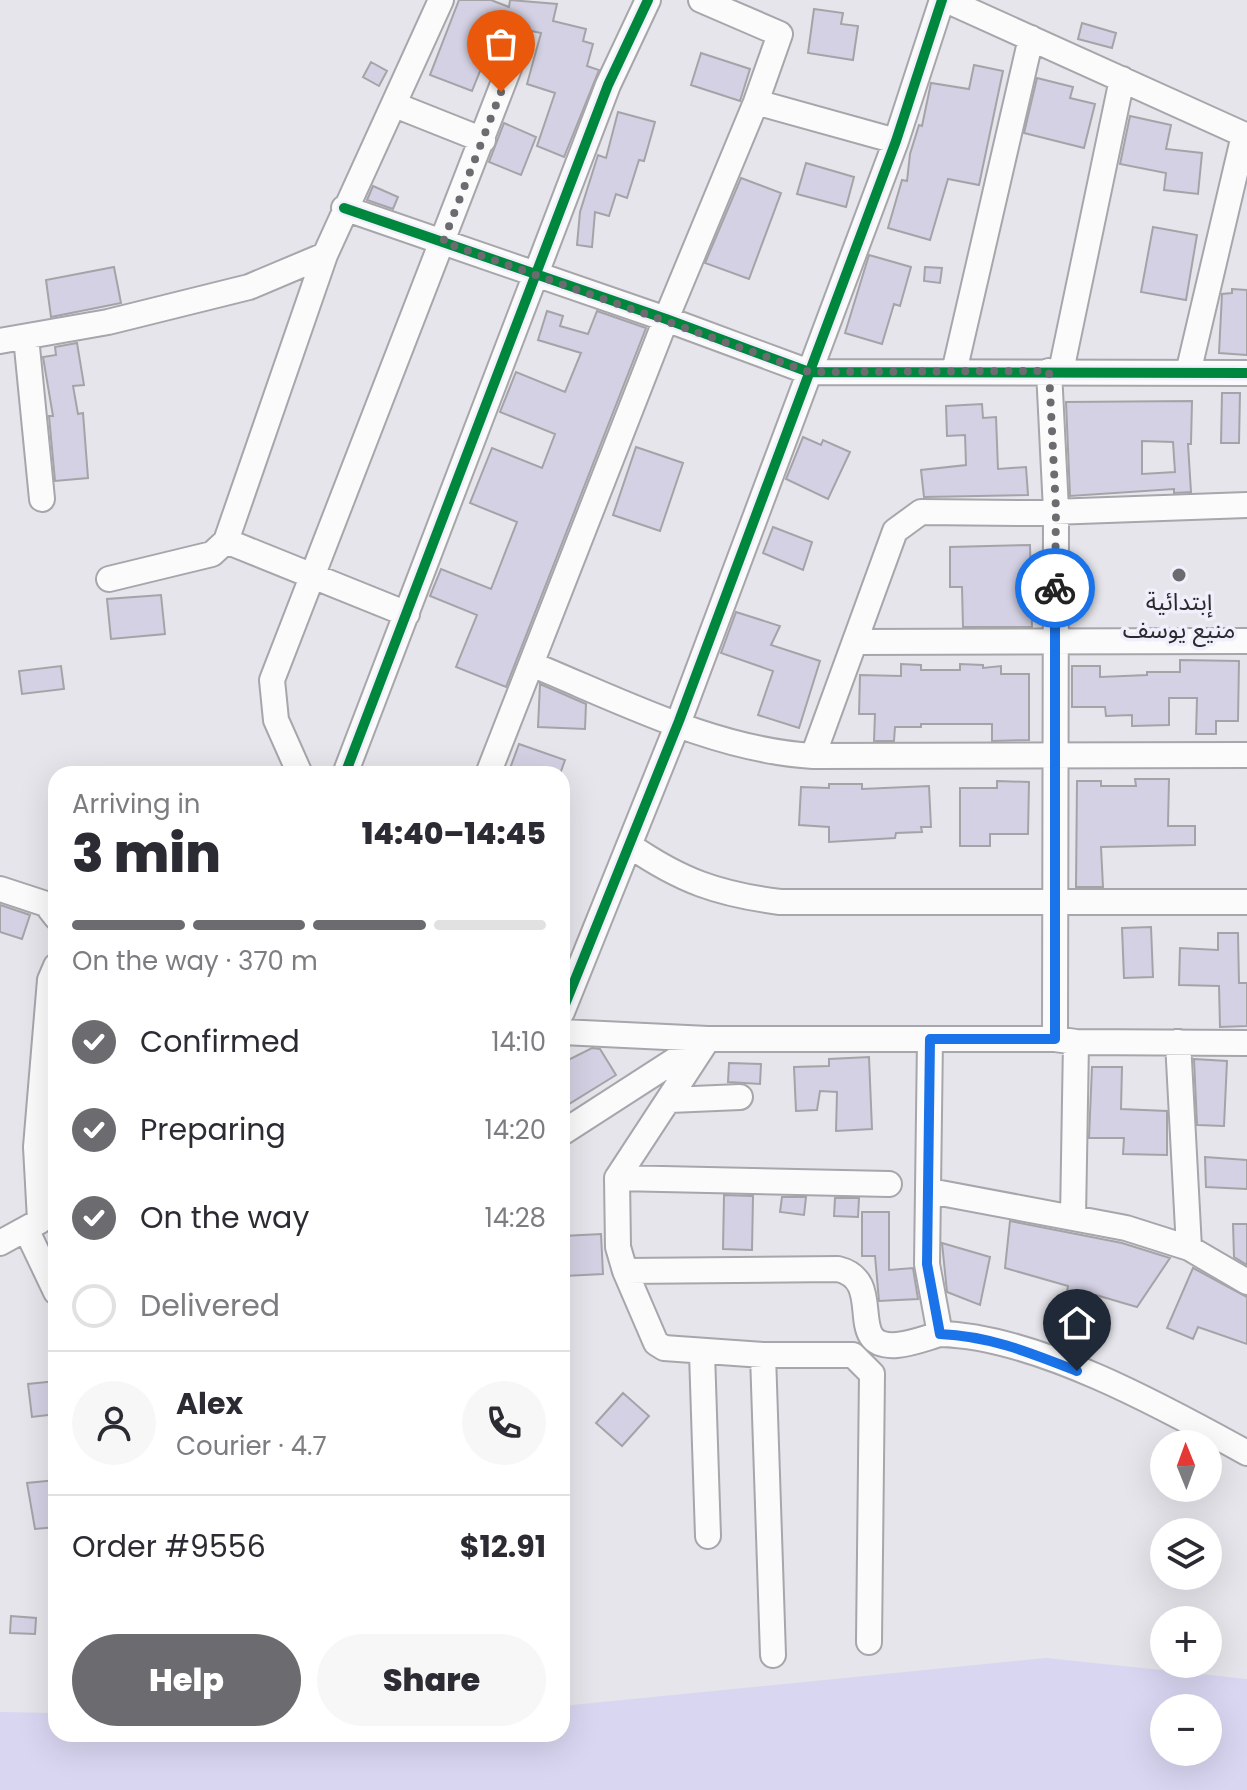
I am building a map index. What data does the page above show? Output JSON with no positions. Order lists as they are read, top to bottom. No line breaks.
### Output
{"places":["إبتدائية منيع يوسف"],"north":"top","page":{"heading":["3 min","Arriving in","14:40–14:45"],"panel":["Alex","Courier · 4.7","Order #9556","$12.91"],"bar":"On the way · 370 m","list":[["Confirmed","14:10"],["Preparing","14:20"],["On the way","14:28"],"Delivered"],"map_buttons":["+","−"],"buttons":["Help","Share"]}}
